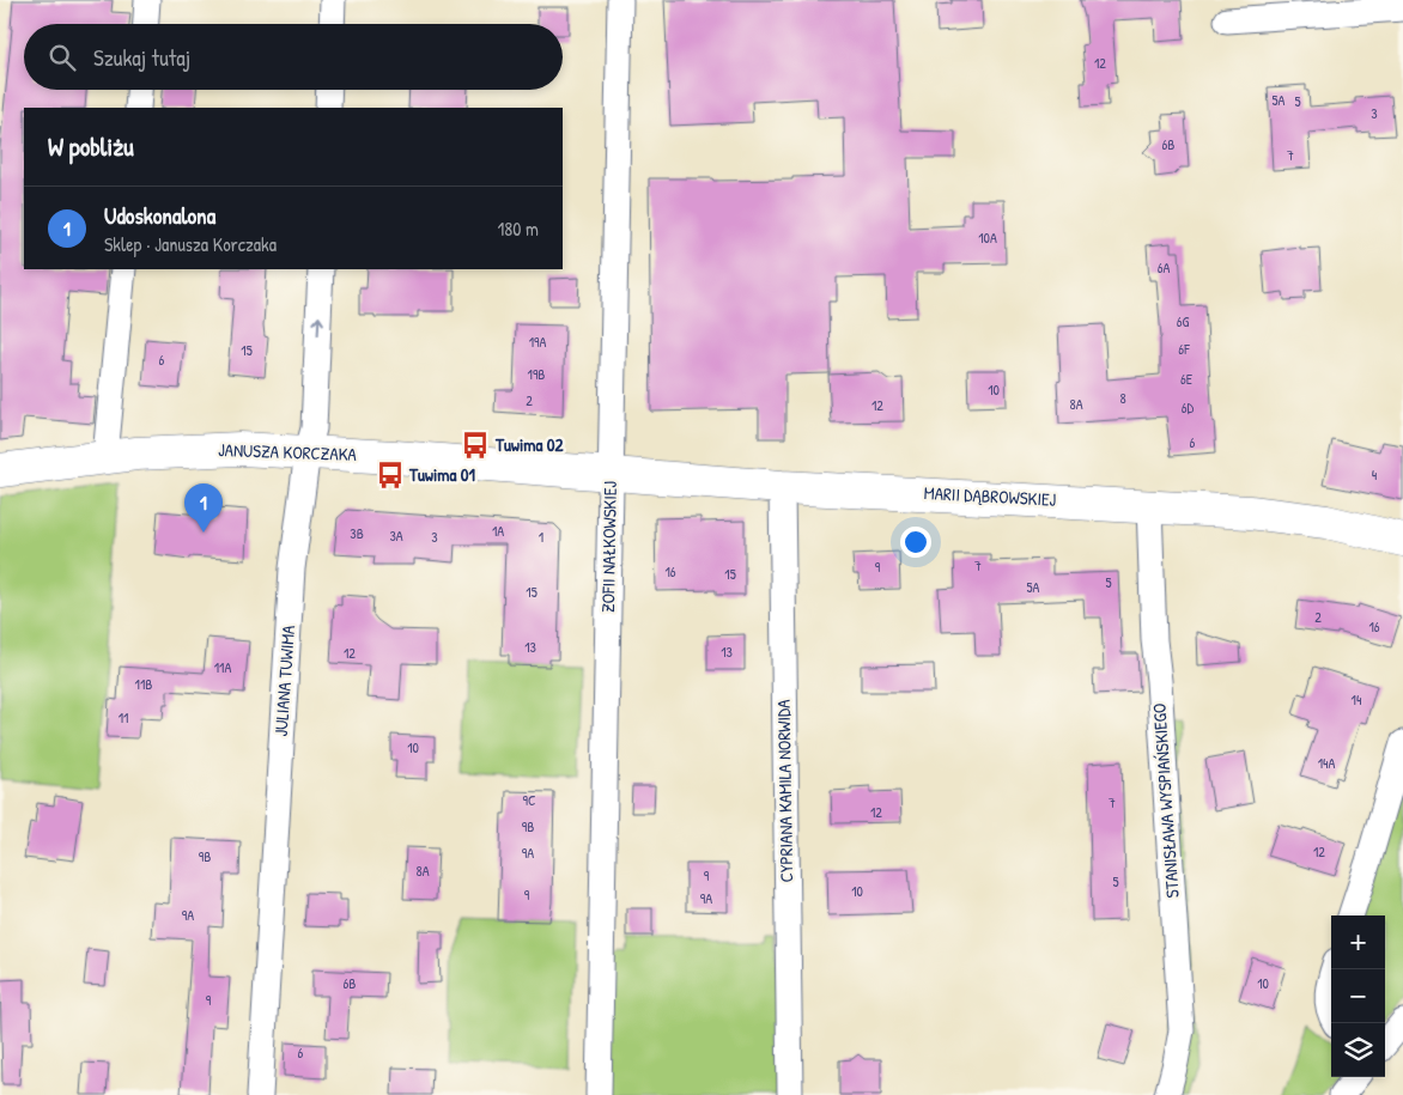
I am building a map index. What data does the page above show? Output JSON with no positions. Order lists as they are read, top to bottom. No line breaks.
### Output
{"streets":{"street":["JANUSZA KORCZAKA","MARII DĄBROWSKIEJ","ZOFII NAŁKOWSKIEJ","JULIANA TUWIMA","CYPRIANA KAMILA NORWIDA","STANISŁAWA WYSPIAŃSKIEGO"]},"crossings":[["JANUSZA KORCZAKA","MARII DĄBROWSKIEJ"],["JANUSZA KORCZAKA","ZOFII NAŁKOWSKIEJ"],["JANUSZA KORCZAKA","JULIANA TUWIMA"],["MARII DĄBROWSKIEJ","ZOFII NAŁKOWSKIEJ"],["MARII DĄBROWSKIEJ","CYPRIANA KAMILA NORWIDA"],["MARII DĄBROWSKIEJ","STANISŁAWA WYSPIAŃSKIEGO"]],"places":{"bus stop":["Tuwima 02","Tuwima 01"]},"house_numbers":["12","5A","5","3","6B","7","10A","6A","6G","19A","6F","15","6","19B","6E","10","8","2","8A","12","6D","6","4","1A","3B","3A","3","1","7","9","16","15","5","5A","15","2","16","13","13","12","11A","11B","14","11","10","14A","9C","7","12","9B","12","9A","9B","8A","9","5","10","9","9A","9A","6B","10","9","6"],"page":{"search":"Szukaj tutaj","heading":"W pobliżu","list":[{"mark":"1","name":"Udoskonalona","note":"Sklep · Janusza Korczaka","value":"180 m"}],"pins":"1","map_buttons":["+","−"]}}
